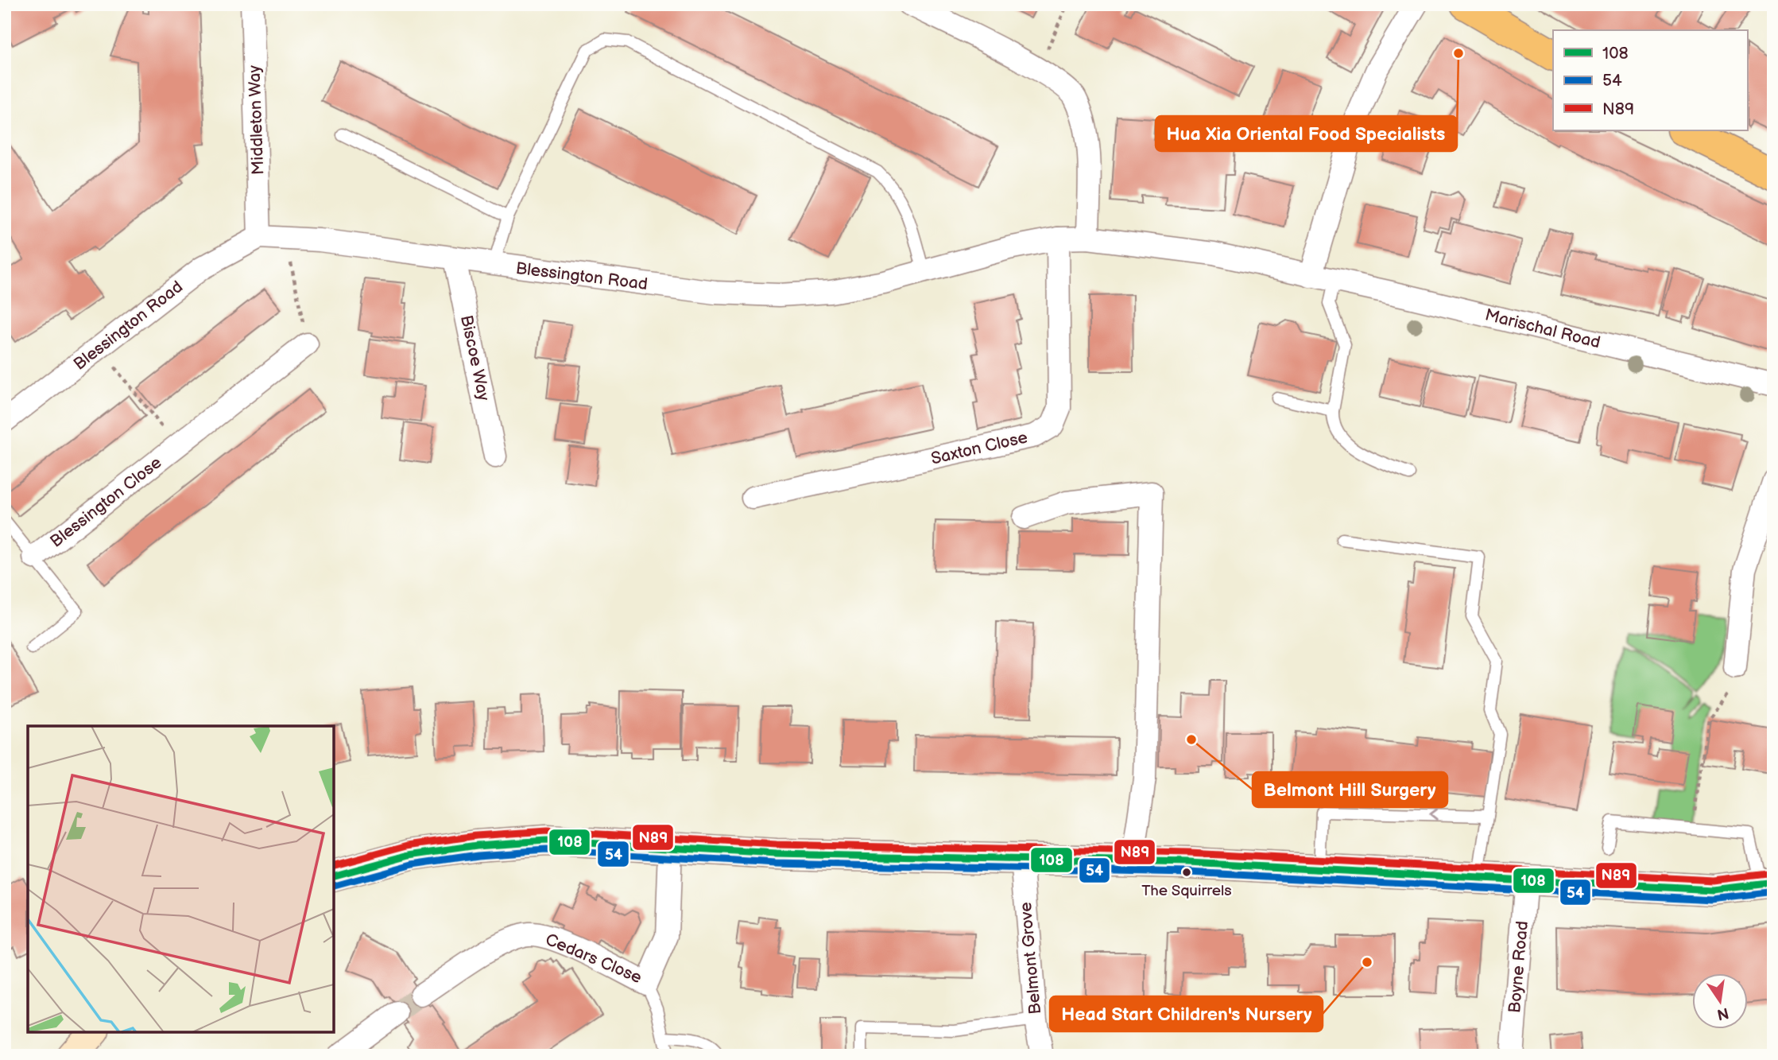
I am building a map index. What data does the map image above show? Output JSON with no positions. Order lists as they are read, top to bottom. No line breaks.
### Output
{"streets":{"street":["Middleton Way","Blessington Road","Marischal Road","Biscoe Way","Saxton Close","Blessington Close","Cedars Close","Belmont Grove","Boyne Road"]},"crossings":[["Middleton Way","Blessington Road"],["Blessington Road","Marischal Road"],["Blessington Road","Biscoe Way"],["Blessington Road","Saxton Close"],["Blessington Road","Blessington Close"]],"places":["Hua Xia Oriental Food Specialists","Belmont Hill Surgery","The Squirrels","Head Start Children's Nursery"],"lines":["transit line N89","transit line 108","transit line 54"],"legend":["108","54","N89"],"north":"bottom"}
